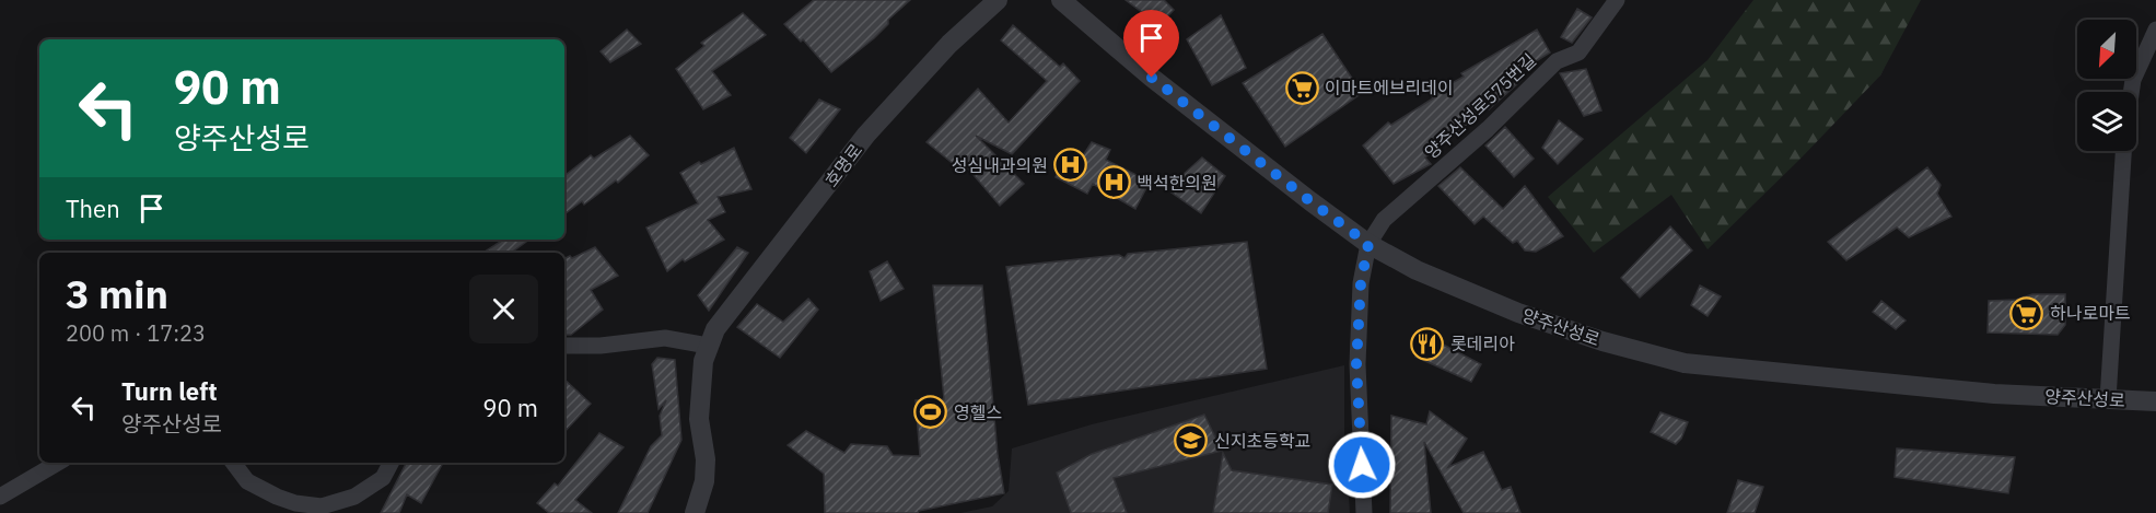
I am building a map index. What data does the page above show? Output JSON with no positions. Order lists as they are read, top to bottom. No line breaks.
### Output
{"streets":{"street":["양주산성로575번길","호명로","양주산성로"]},"crossings":[["양주산성로575번길","양주산성로"]],"places":{"supermarket":["이마트에브리데이","하나로마트"],"hospital":["성심내과의원","백석한의원"],"restaurant":["롯데리아"],"sports":["영헬스"],"school or university":["신지초등학교"]},"north":"bottom left","page":{"turn":["90 m","양주산성로"],"then":"Then","heading":["3 min","200 m · 17:23"],"list":[{"name":"Turn left","note":"양주산성로","value":"90 m"}]}}
